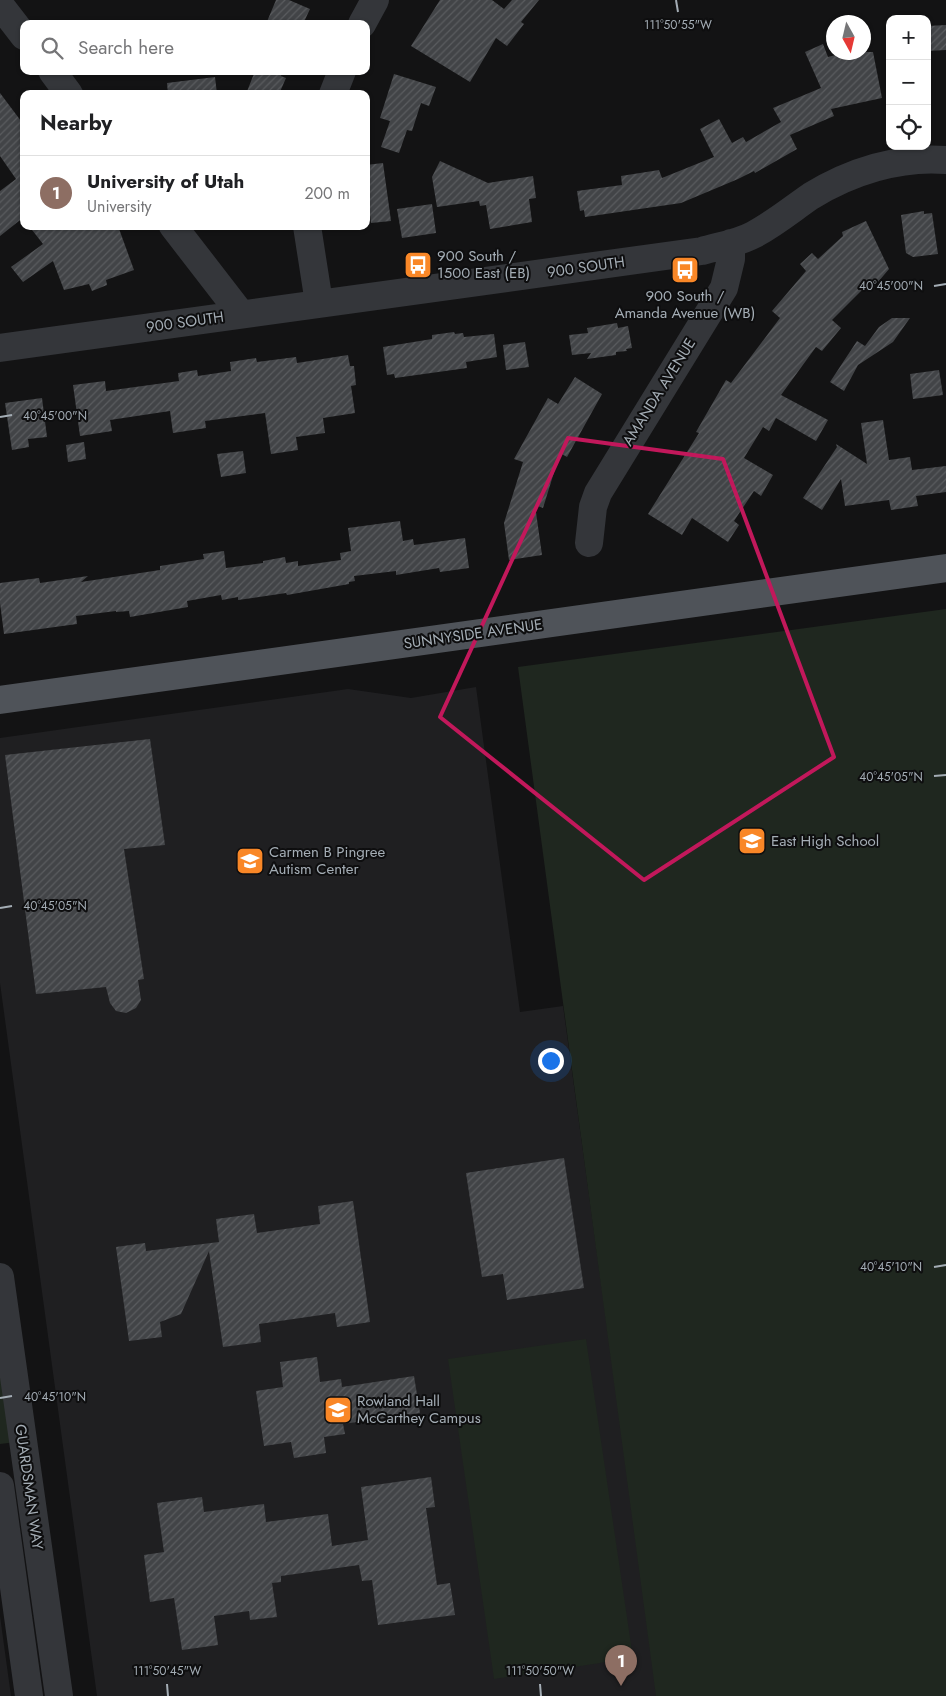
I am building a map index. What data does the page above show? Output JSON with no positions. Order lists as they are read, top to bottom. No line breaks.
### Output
{"streets":{"main road":["SUNNYSIDE AVENUE"],"street":["900 SOUTH","AMANDA AVENUE","GUARDSMAN WAY"]},"crossings":[["900 SOUTH","AMANDA AVENUE"]],"places":{"bus stop":["900 South / 1500 East (EB)","900 South / Amanda Avenue (WB)"],"school or university":["East High School","Carmen B Pingree Autism Center","Rowland Hall McCarthey Campus"]},"north":"bottom","page":{"map_buttons":["+","−"],"search":"Search here","heading":"Nearby","list":[{"mark":"1","name":"University of Utah","note":"University","value":"200 m"}],"pins":"1"},"coordinates":["111°50'55\"W","40°45'00\"N","40°45'05\"N","40°45'10\"N","111°50'45\"W","111°50'50\"W"]}
